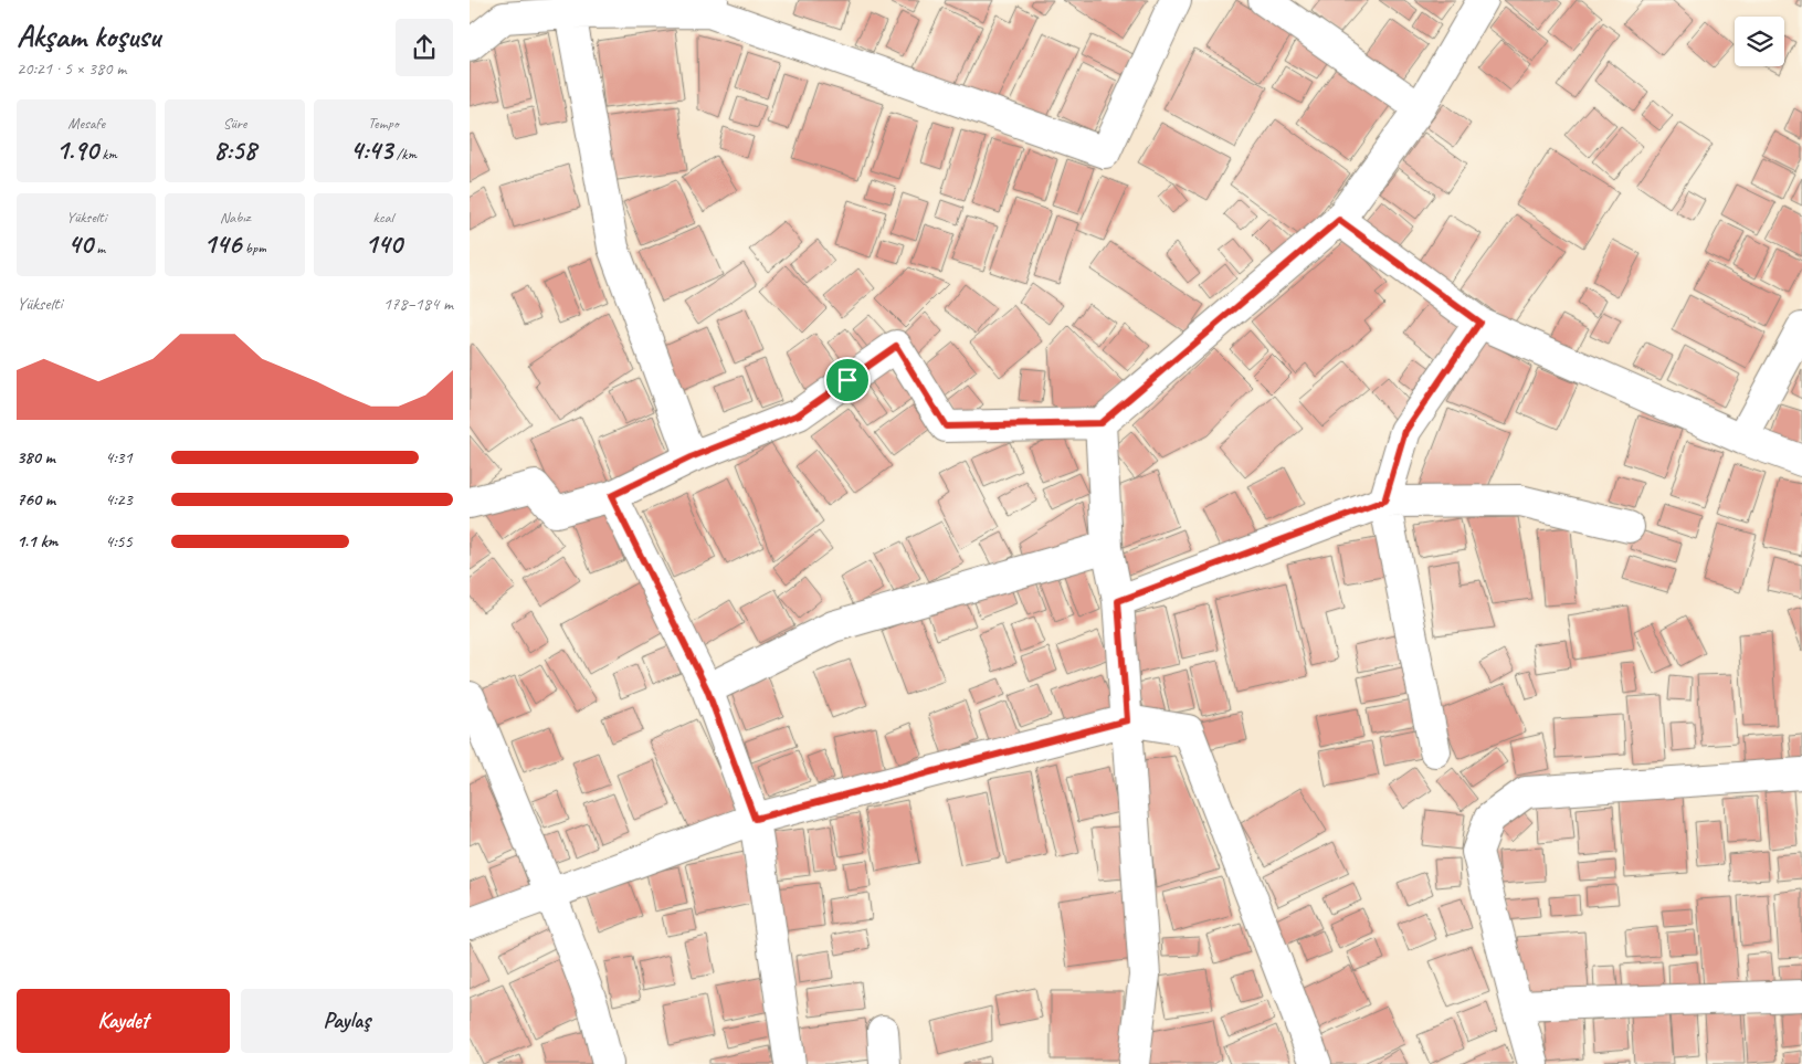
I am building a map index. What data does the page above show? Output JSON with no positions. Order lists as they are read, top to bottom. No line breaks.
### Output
{"page":{"heading":["Akşam koşusu","20:21 · 5 × 380 m"],"stats":[["Mesafe","1.90 km"],["Süre","8:58"],["Tempo","4:43 /km"],["Yükselti","40 m"],["Nabız","146 bpm"],["kcal","140"]],"chart":["Yükselti","178–184 m"],"list":[{"name":"380 m","note":"4:31"},{"name":"760 m","note":"4:23"},{"name":"1.1 km","note":"4:55"}],"buttons":["Kaydet","Paylaş"]}}
